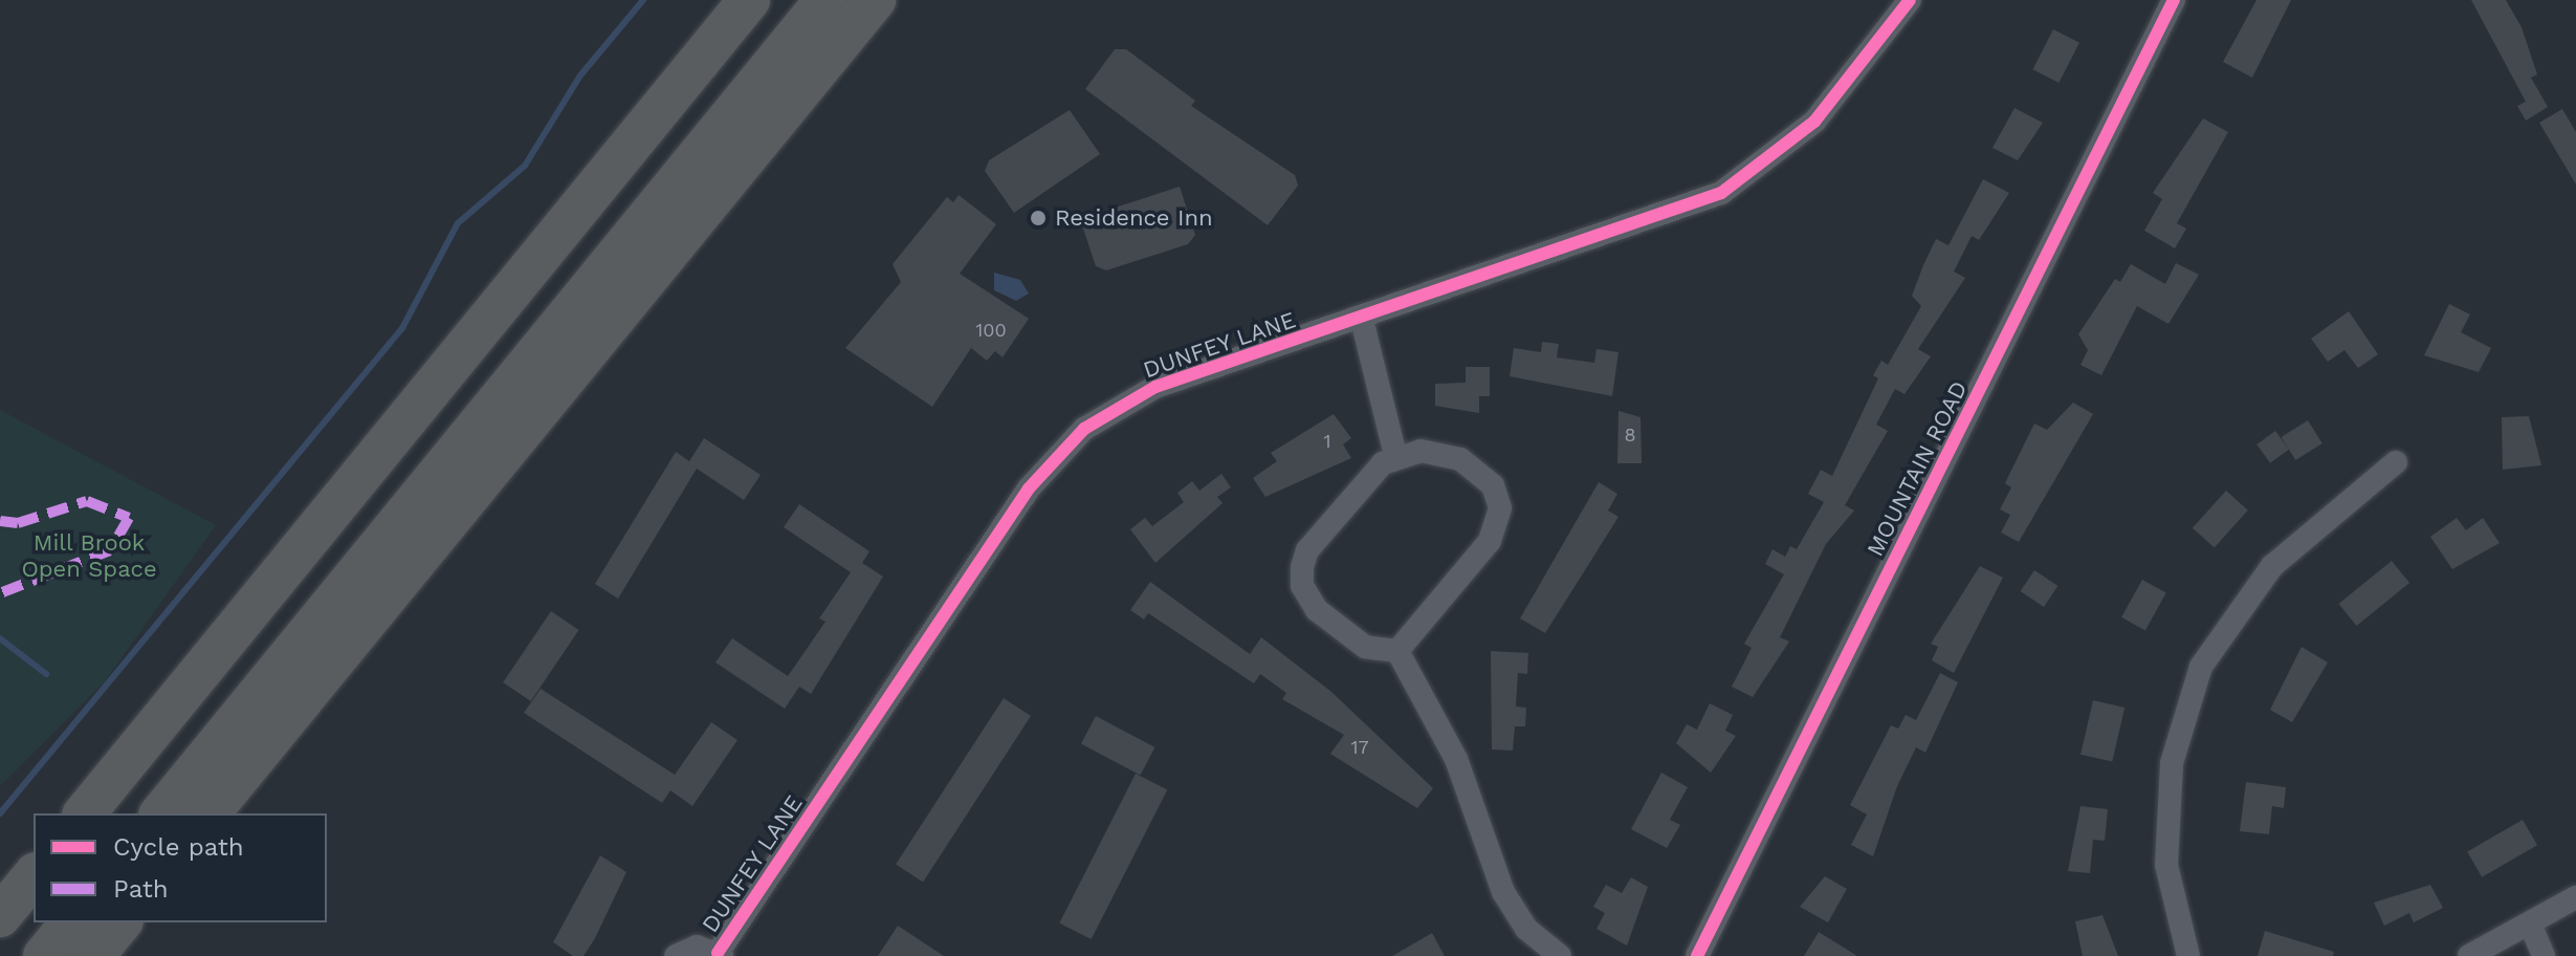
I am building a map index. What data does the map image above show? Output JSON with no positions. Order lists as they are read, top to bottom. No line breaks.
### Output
{"streets":{"street":["DUNFEY LANE","MOUNTAIN ROAD"]},"parks":["Mill Brook Open Space"],"places":["Residence Inn"],"house_numbers":["100","8","1","17"],"legend":["Cycle path","Path"]}
